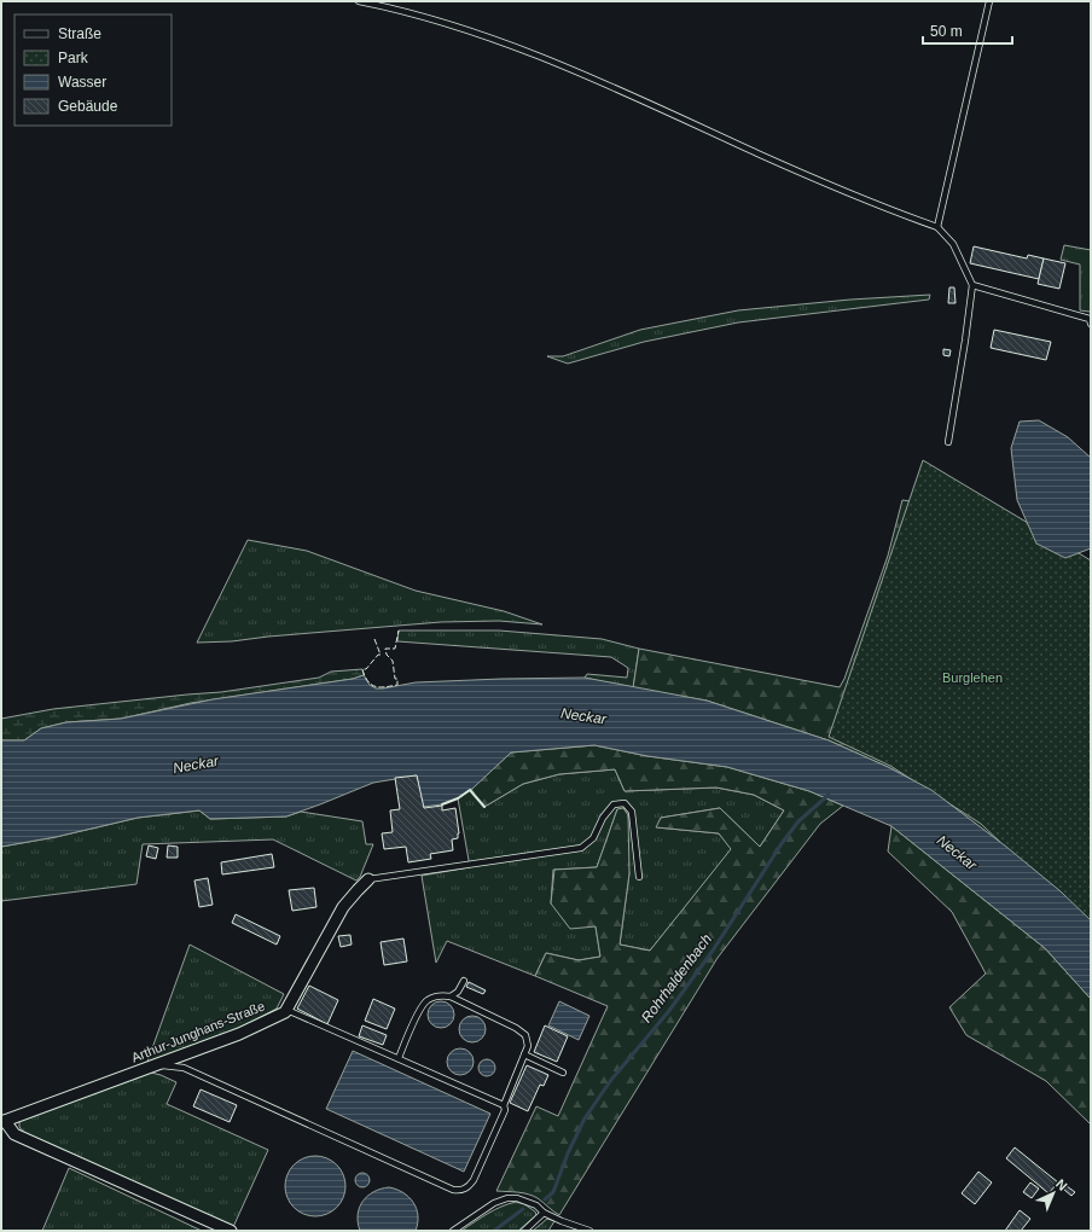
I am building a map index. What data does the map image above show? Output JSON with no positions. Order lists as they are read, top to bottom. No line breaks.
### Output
{"streets":{"street":["Arthur-Junghans-Straße"]},"water":["Neckar","Rohrhaldenbach"],"parks":["Burglehen"],"legend":["Straße","Park","Wasser","Gebäude"],"scale_bar":"50 m","north":"top right"}
